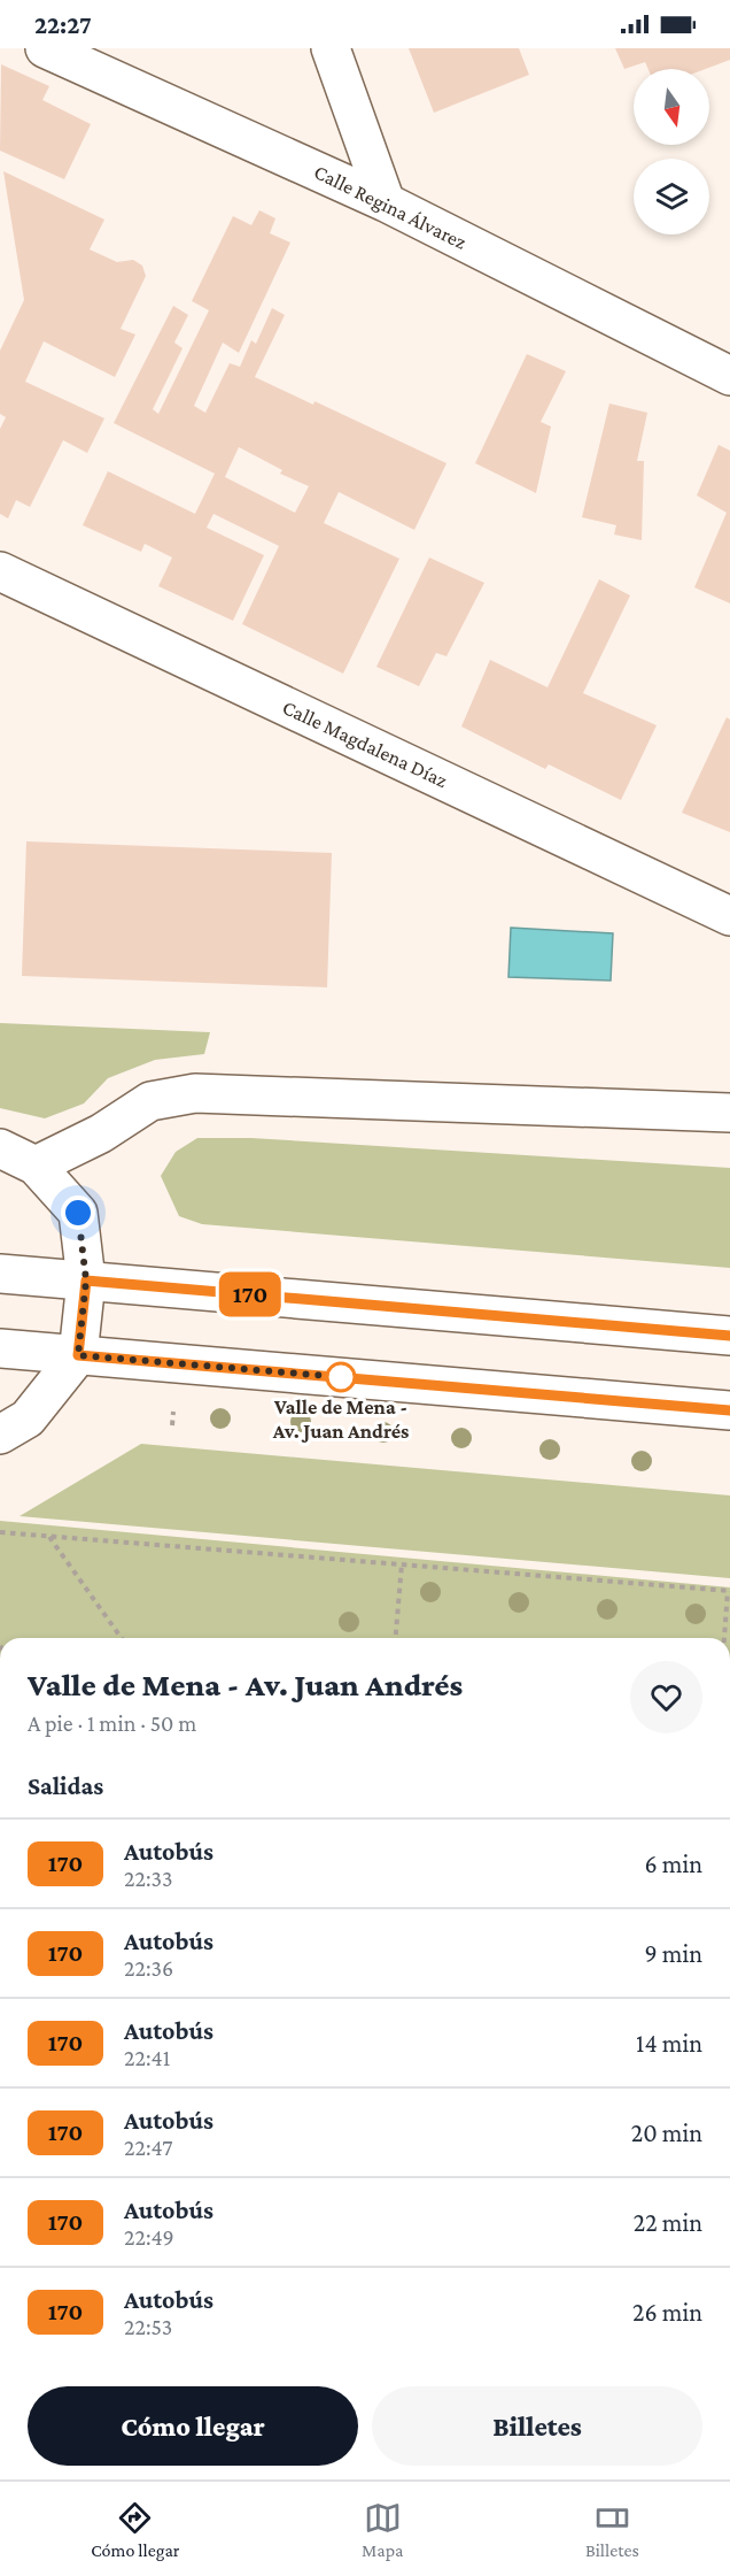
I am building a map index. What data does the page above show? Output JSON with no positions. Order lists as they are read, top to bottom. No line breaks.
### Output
{"streets":{"street":["Calle Regina Álvarez","Calle Magdalena Díaz"]},"places":["Valle de Mena - Av. Juan Andrés"],"lines":["bus line 170"],"north":"bottom","page":{"status":"22:27","on_map":"170","heading":[["Valle de Mena - Av. Juan Andrés","A pie · 1 min · 50 m"],"Salidas"],"list":[{"mark":"170","name":"Autobús","note":"22:33","value":"6 min"},{"mark":"170","name":"Autobús","note":"22:36","value":"9 min"},{"mark":"170","name":"Autobús","note":"22:41","value":"14 min"},{"mark":"170","name":"Autobús","note":"22:47","value":"20 min"},{"mark":"170","name":"Autobús","note":"22:49","value":"22 min"},{"mark":"170","name":"Autobús","note":"22:53","value":"26 min"}],"buttons":["Cómo llegar","Billetes"],"tabs":["Cómo llegar","Mapa","Billetes"]}}
